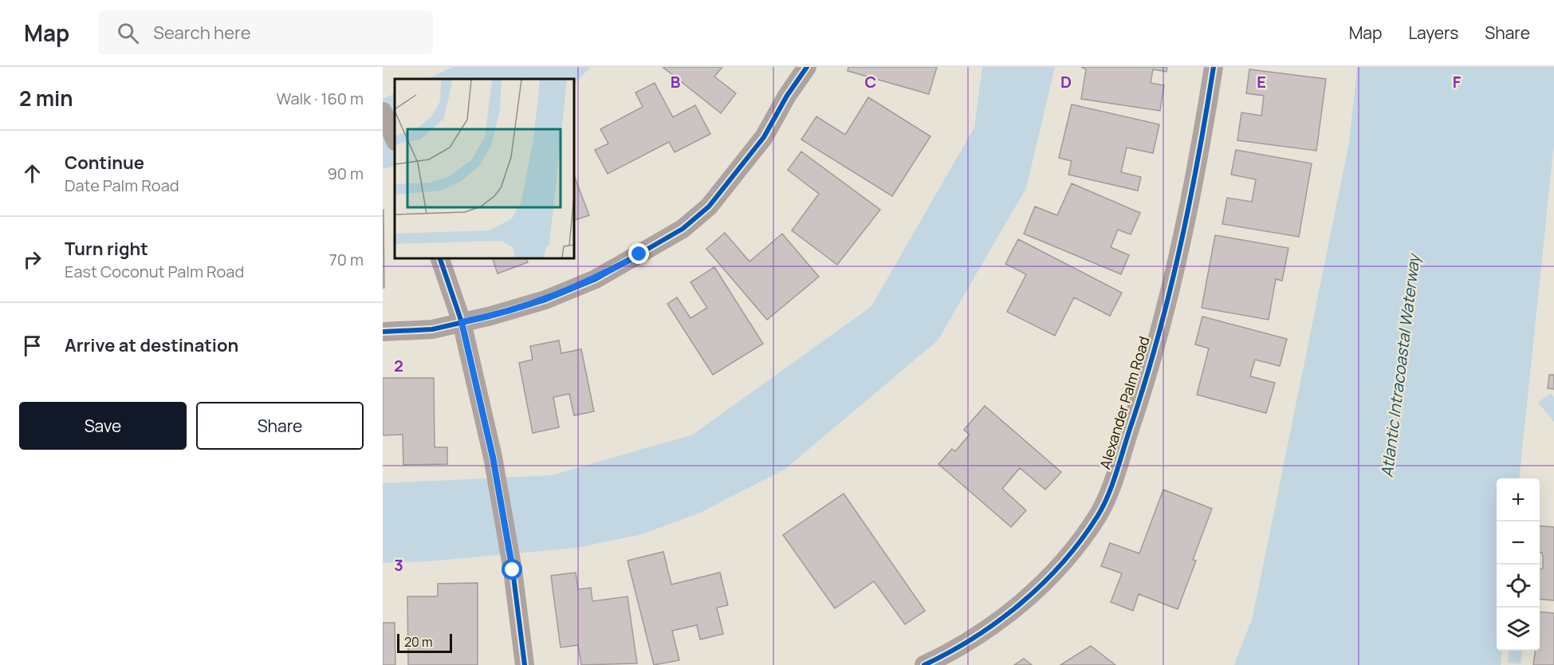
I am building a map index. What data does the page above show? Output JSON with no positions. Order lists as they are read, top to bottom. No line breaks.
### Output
{"streets":{"street":["Alexander Palm Road"]},"water":["Atlantic Intracoastal Waterway"],"scale_bar":"20 m","page":{"header":"Map","search":"Search here","nav":["Map","Layers","Share"],"heading":["2 min","Walk · 160 m"],"list":[["Continue","Date Palm Road","90 m"],["Turn right","East Coconut Palm Road","70 m"],"Arrive at destination"],"buttons":["Save","Share"],"map_buttons":["+","−"],"scale":"20 m"},"grid":{"columns":["B","C","D","E","F"],"rows":["2","3"]}}
